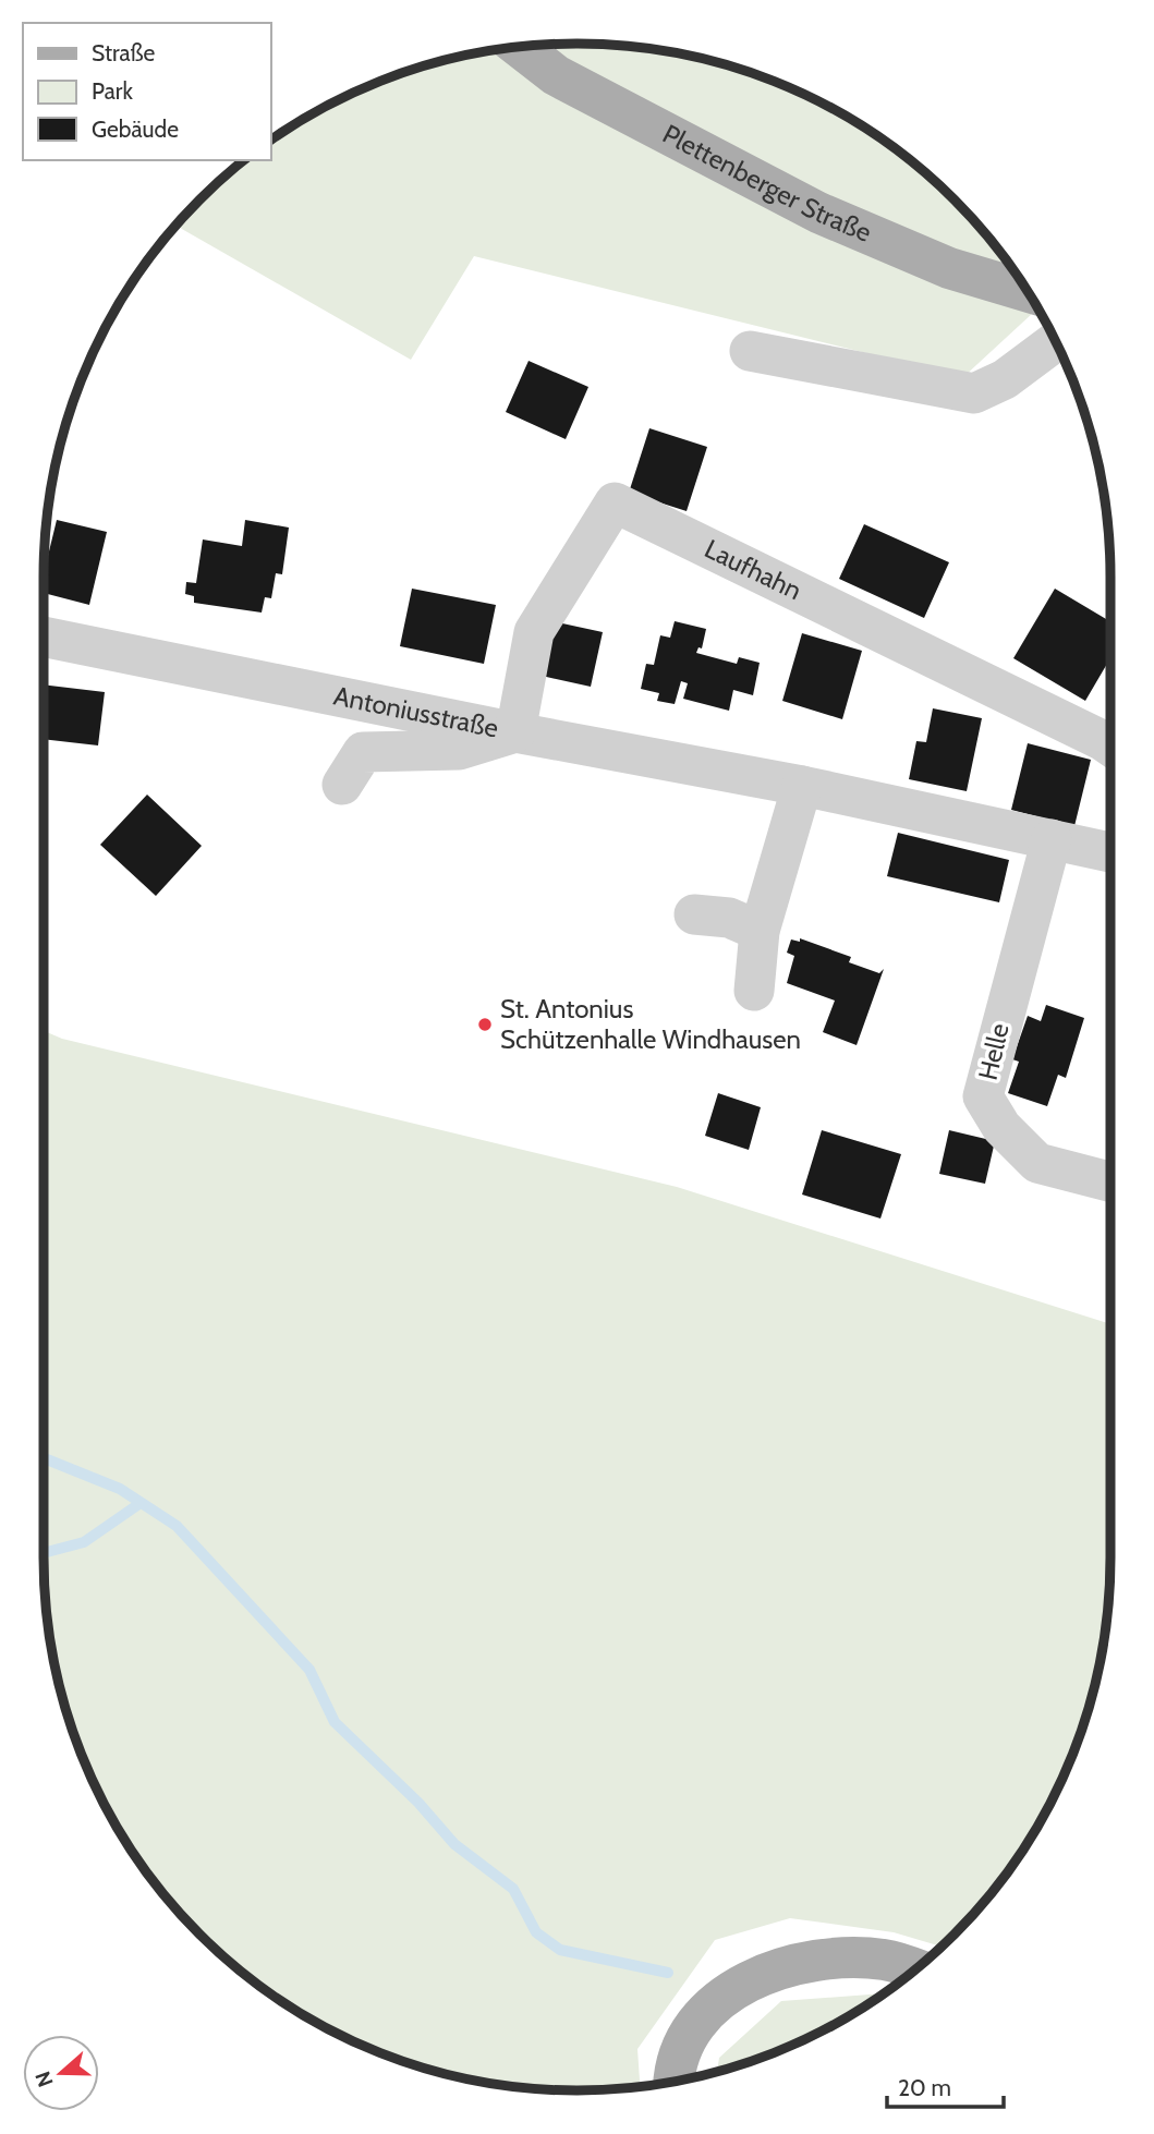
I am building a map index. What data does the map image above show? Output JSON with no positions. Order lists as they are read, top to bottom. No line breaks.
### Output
{"streets":{"main road":["Plettenberger Straße"],"street":["Laufhahn","Antoniusstraße","Helle"]},"crossings":[["Laufhahn","Antoniusstraße"],["Antoniusstraße","Helle"]],"places":["St. Antonius Schützenhalle Windhausen"],"legend":["Straße","Park","Gebäude"],"scale_bar":"20 m","north":"left"}
